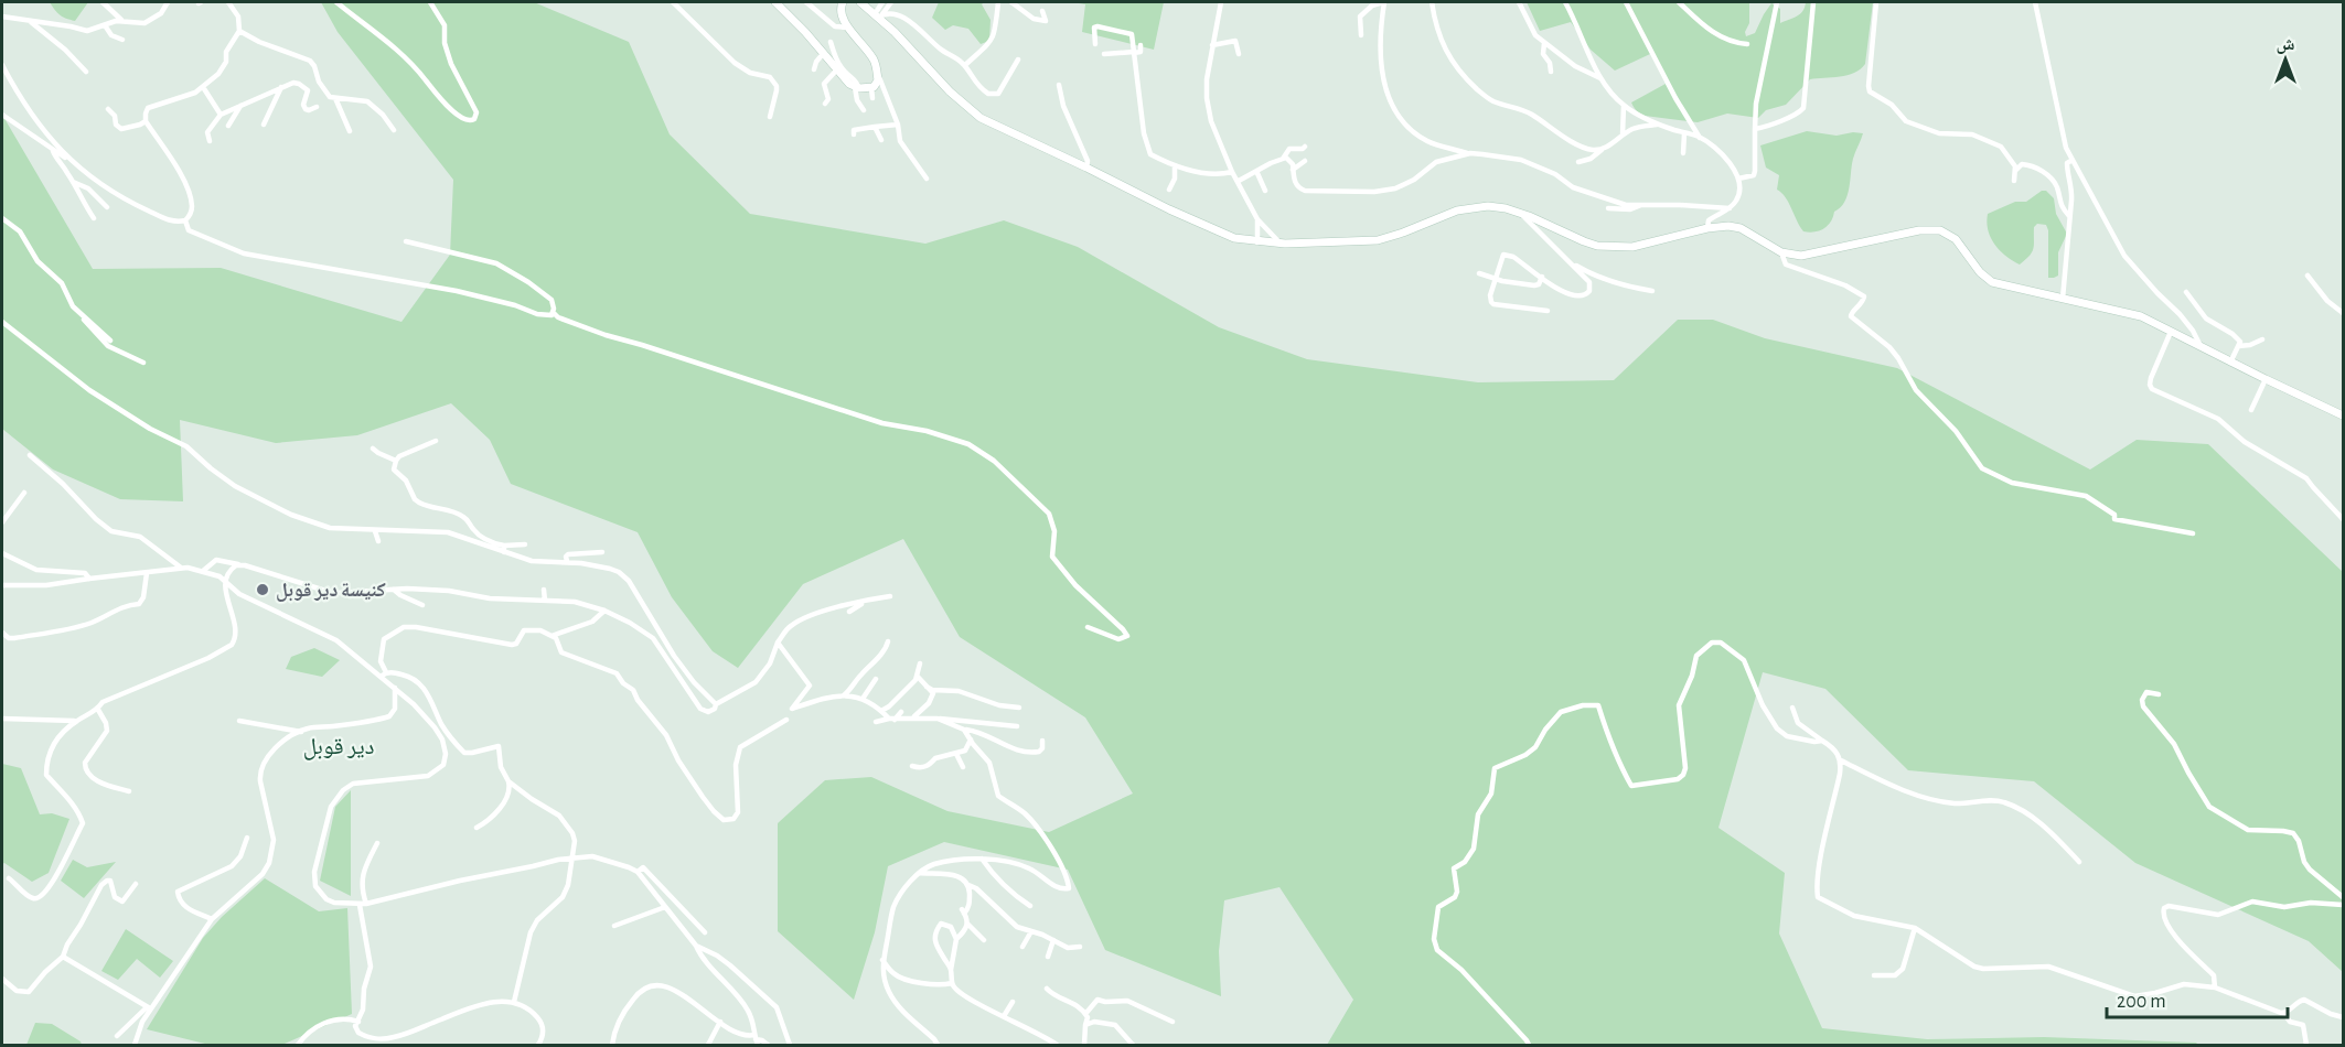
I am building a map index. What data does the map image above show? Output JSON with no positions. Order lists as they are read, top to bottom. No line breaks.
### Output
{"districts":["دير قوبل"],"places":["كنيسة دير قوبل"],"scale_bar":"200 m","north":"top"}
